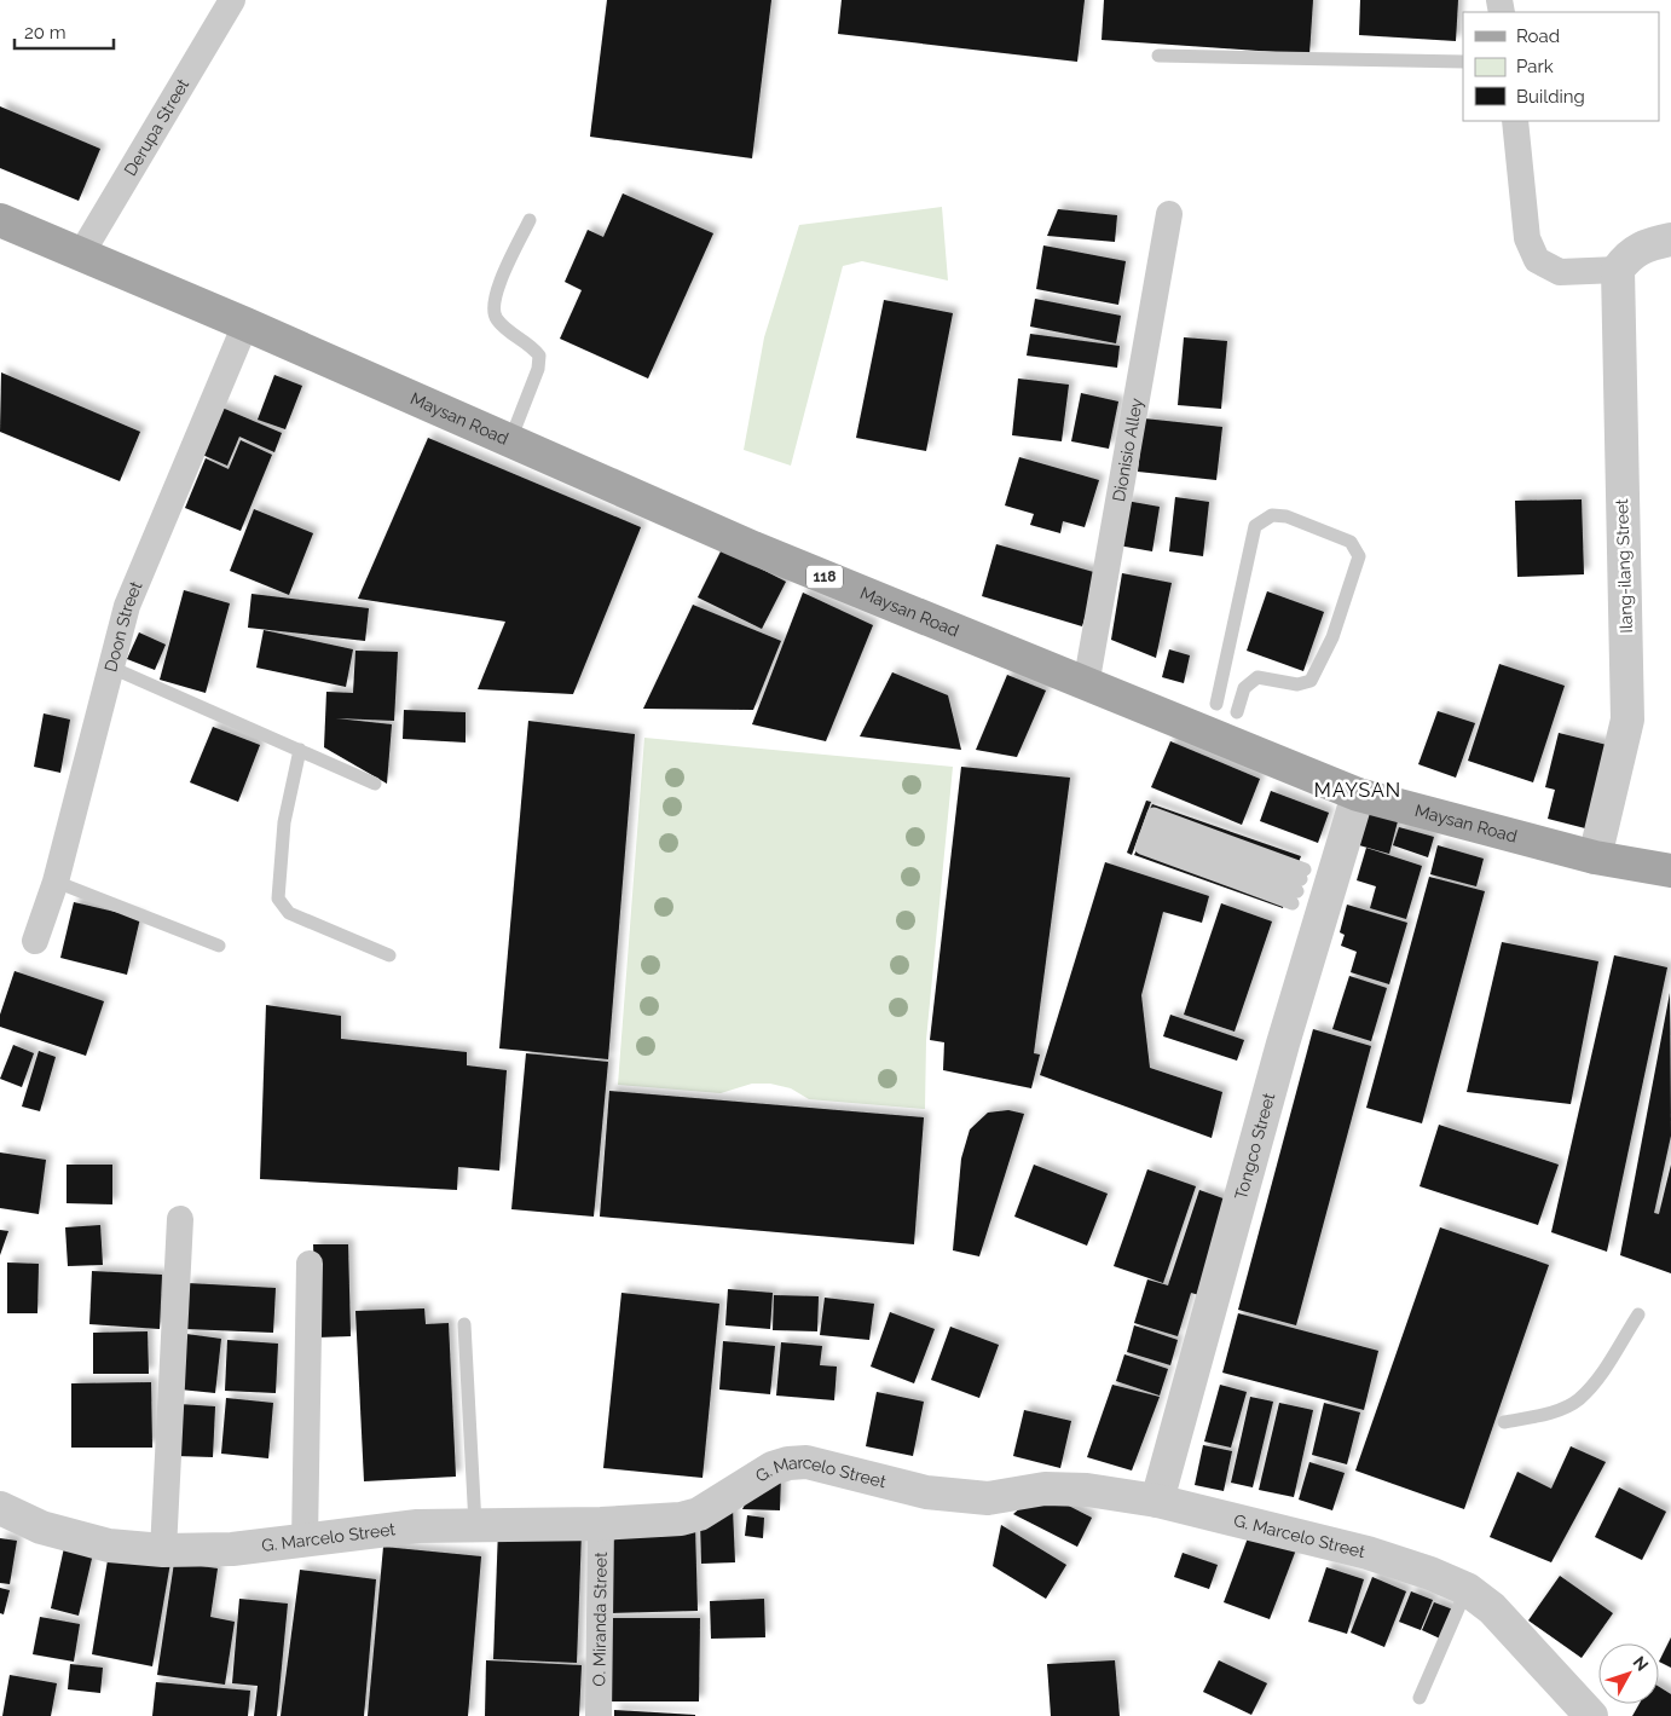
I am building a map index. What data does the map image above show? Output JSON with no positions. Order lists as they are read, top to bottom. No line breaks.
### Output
{"streets":{"main road":["Maysan Road","118"],"street":["Derupa Street","Dionisio Alley","Ilang-ilang Street","Doon Street","Tongco Street","G. Marcelo Street","O. Miranda Street"]},"crossings":[["Derupa Street","Maysan Road"],["Maysan Road","Dionisio Alley"],["Maysan Road","Ilang-ilang Street"],["Maysan Road","Doon Street"],["Maysan Road","Tongco Street"],["Tongco Street","G. Marcelo Street"],["G. Marcelo Street","O. Miranda Street"]],"districts":["MAYSAN"],"legend":["Road","Park","Building"],"scale_bar":"20 m","north":"top right"}
